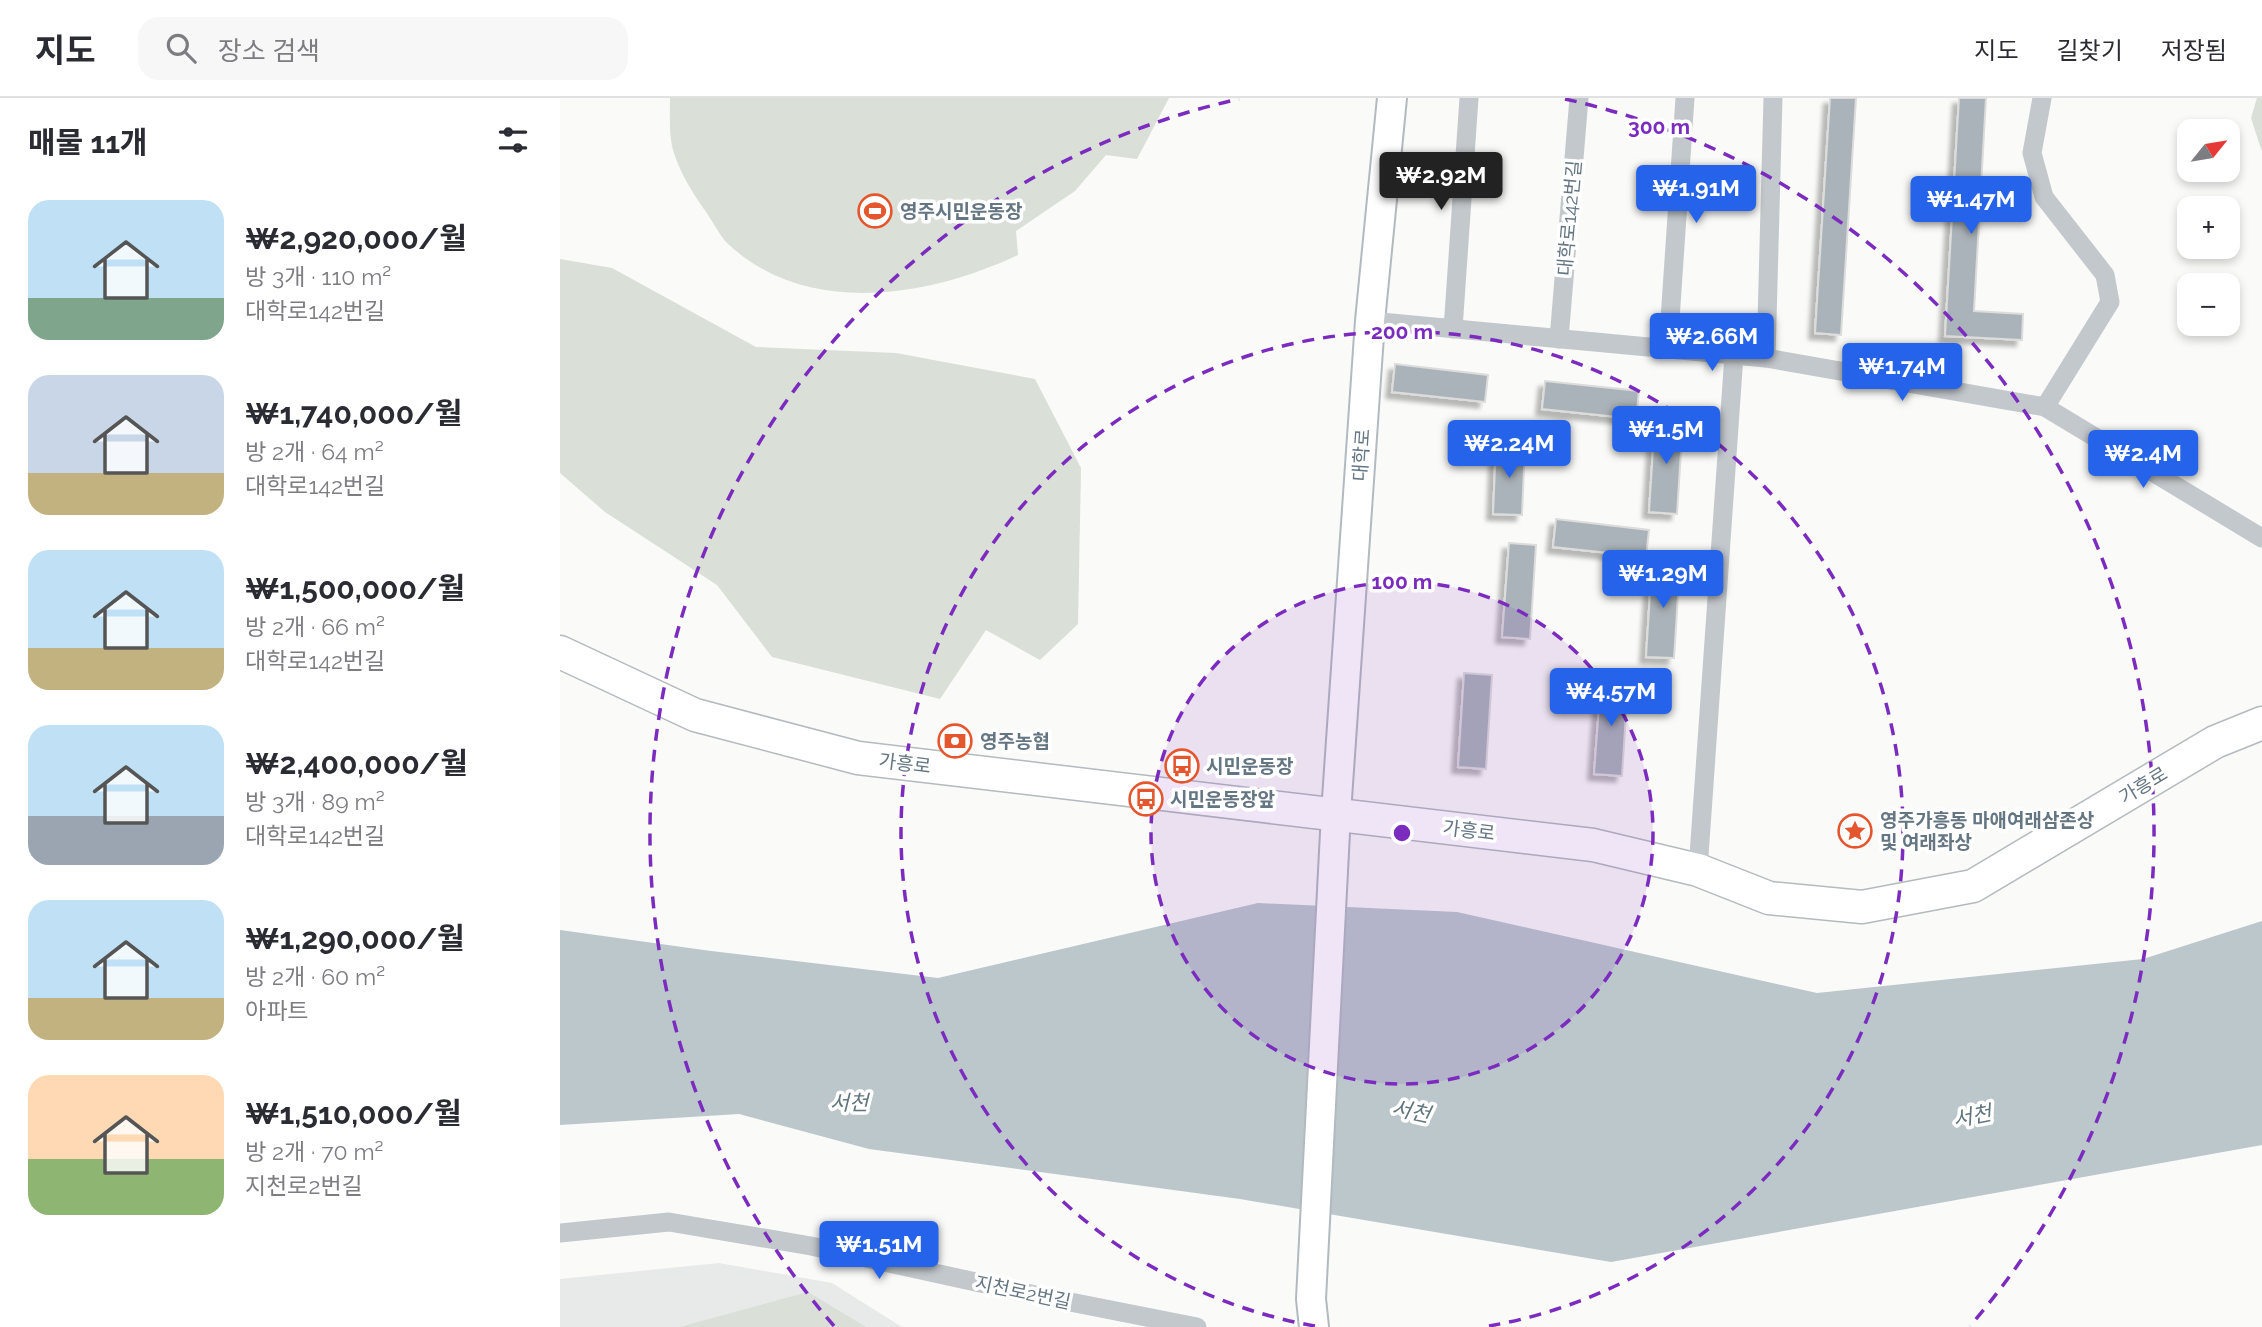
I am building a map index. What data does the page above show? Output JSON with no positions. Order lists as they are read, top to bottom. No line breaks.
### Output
{"streets":{"main road":["대학로","가흥로"],"street":["대학로142번길","지천로2번길"]},"crossings":[["대학로","가흥로"]],"water":["서천"],"places":{"sports":["영주시민운동장"],"bank":["영주농협"],"bus stop":["시민운동장","시민운동장앞"],"place":["영주가흥동 마애여래삼존상 및 여래좌상"]},"north":"top right","page":{"header":"지도","search":"장소 검색","nav":["지도","길찾기","저장됨"],"heading":"매물 11개","map_buttons":["+","−"],"price":["₩2.92M","₩1.91M","₩1.47M","₩2.66M","₩1.74M","₩1.5M","₩2.24M","₩2.4M","₩1.29M","₩4.57M","₩1.51M"],"list":[{"name":"₩2,920,000/월","note":"방 3개 · 110 m² · 대학로142번길"},{"name":"₩1,740,000/월","note":"방 2개 · 64 m² · 대학로142번길"},{"name":"₩1,500,000/월","note":"방 2개 · 66 m² · 대학로142번길"},{"name":"₩2,400,000/월","note":"방 3개 · 89 m² · 대학로142번길"},{"name":"₩1,290,000/월","note":"방 2개 · 60 m² · 아파트"},{"name":"₩1,510,000/월","note":"방 2개 · 70 m² · 지천로2번길"}]},"rings":["300 m","200 m","100 m"]}
